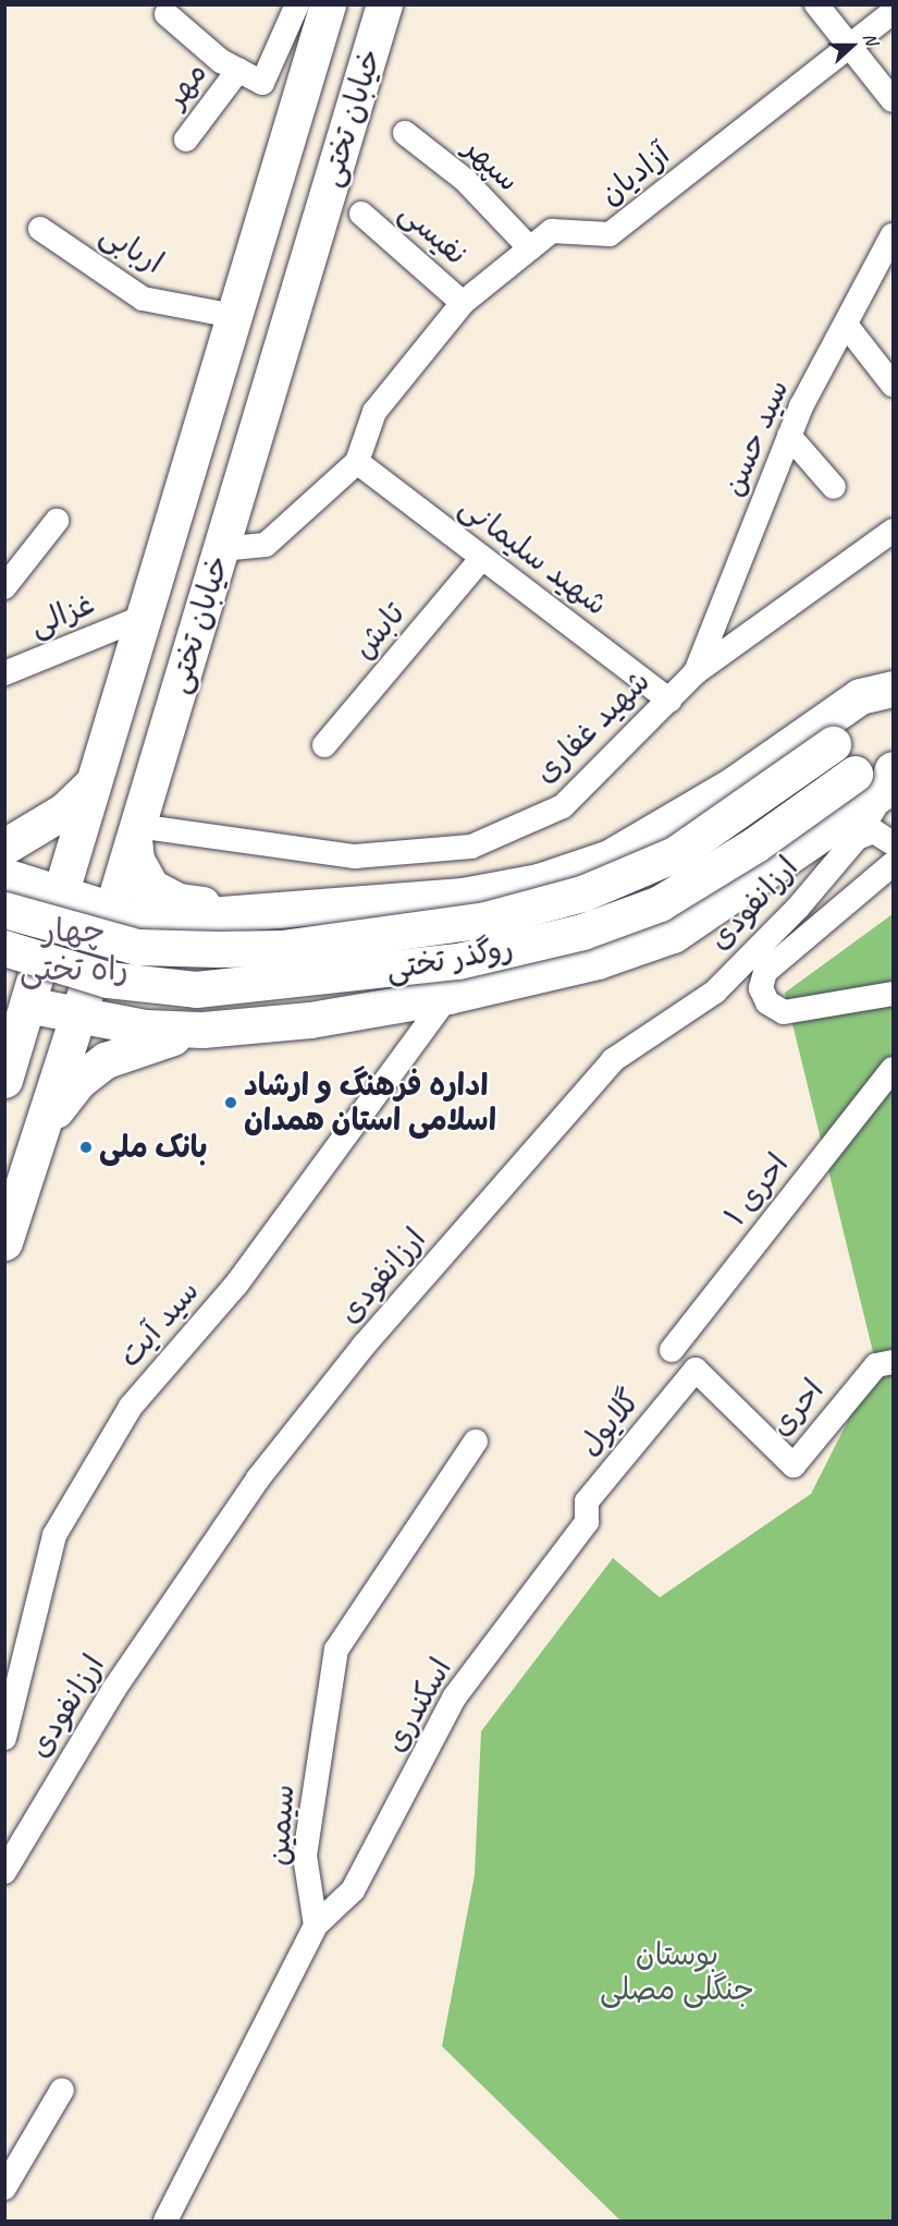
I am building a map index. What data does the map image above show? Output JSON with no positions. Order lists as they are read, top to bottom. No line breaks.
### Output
{"streets":{"main road":["خیابان تختی","روگذر تختی"],"street":["مهر","سپهر","آزادیان","نفیسی","اربابی","سید حسن","شهید سلیمانی","غزالی","تابش","شهید غفاری","ارزانفودی","احری ۱","سید آیت","احری","گلایول","اسکندری","سیمین"]},"crossings":[["مهر","خیابان تختی"],["خیابان تختی","اربابی"],["خیابان تختی","غزالی"],["خیابان تختی","شهید غفاری"],["سپهر","آزادیان"],["آزادیان","نفیسی"],["آزادیان","شهید سلیمانی"],["سید حسن","شهید غفاری"],["شهید سلیمانی","تابش"],["شهید سلیمانی","شهید غفاری"],["ارزانفودی","روگذر تختی"],["احری","گلایول"],["گلایول","اسکندری"],["اسکندری","سیمین"]],"districts":["چهار راه تختی"],"parks":["بوستان جنگلی مصلی"],"places":["اداره فرهنگ و ارشاد اسلامی استان همدان","بانک ملی"],"north":"right"}
